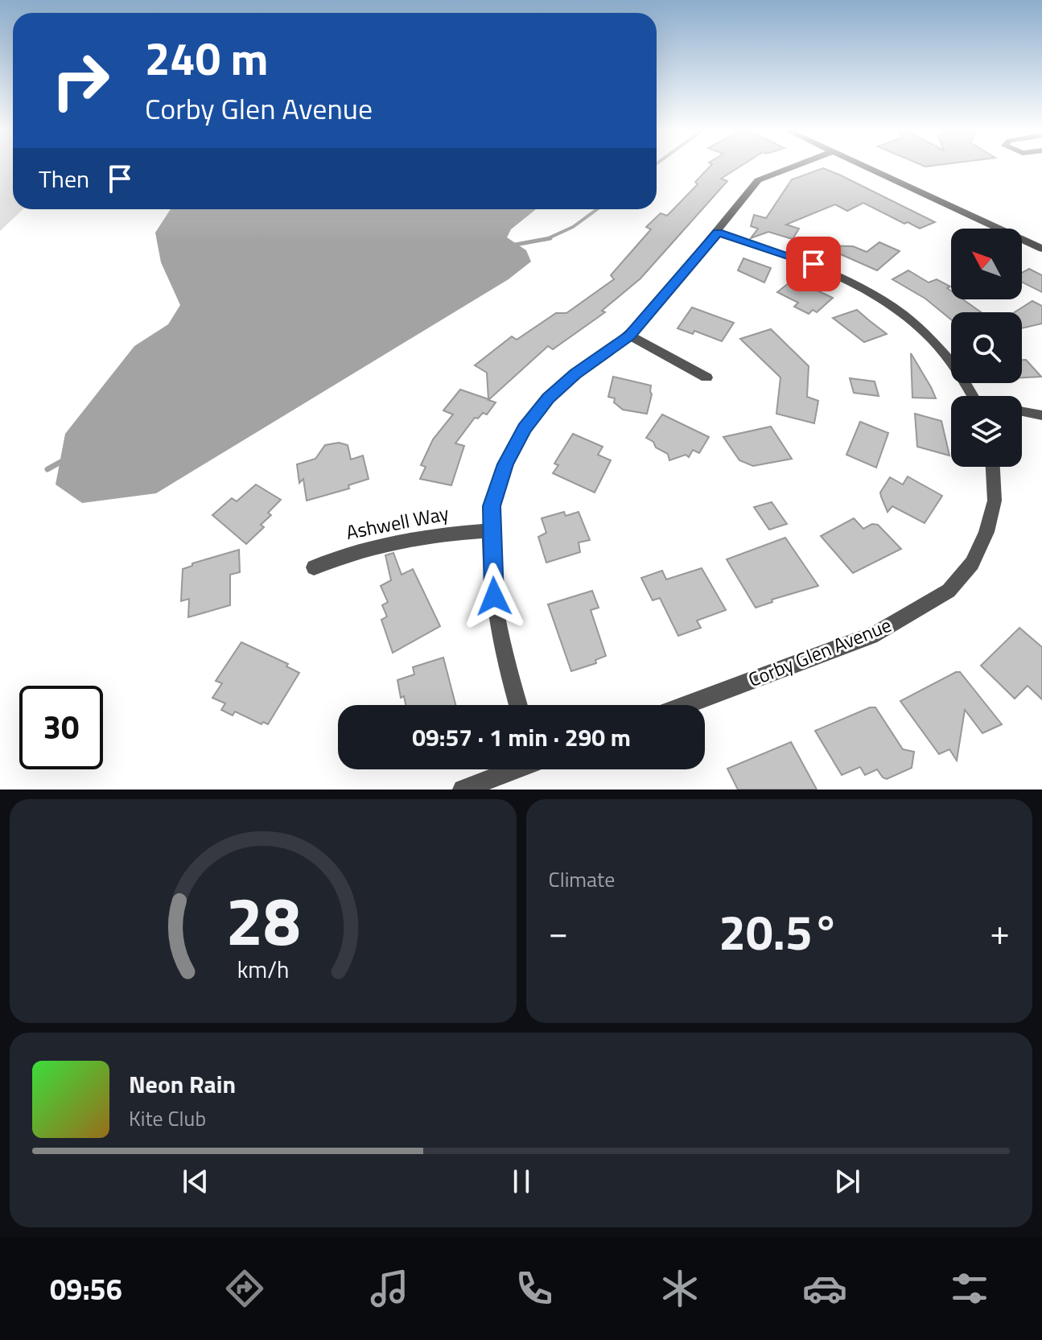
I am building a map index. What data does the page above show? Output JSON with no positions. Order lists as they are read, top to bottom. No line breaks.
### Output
{"streets":{"street":["Ashwell Way","Corby Glen Avenue"]},"north":"top left","page":{"turn":["240 m","Corby Glen Avenue"],"then":"Then","limit":"30","trip":"09:57 · 1 min · 290 m","tile":"Climate","heat":["−","20.5°","+"],"song":["Neon Rain","Kite Club"],"tabs":"09:56","gauge":["28","km/h"]}}
